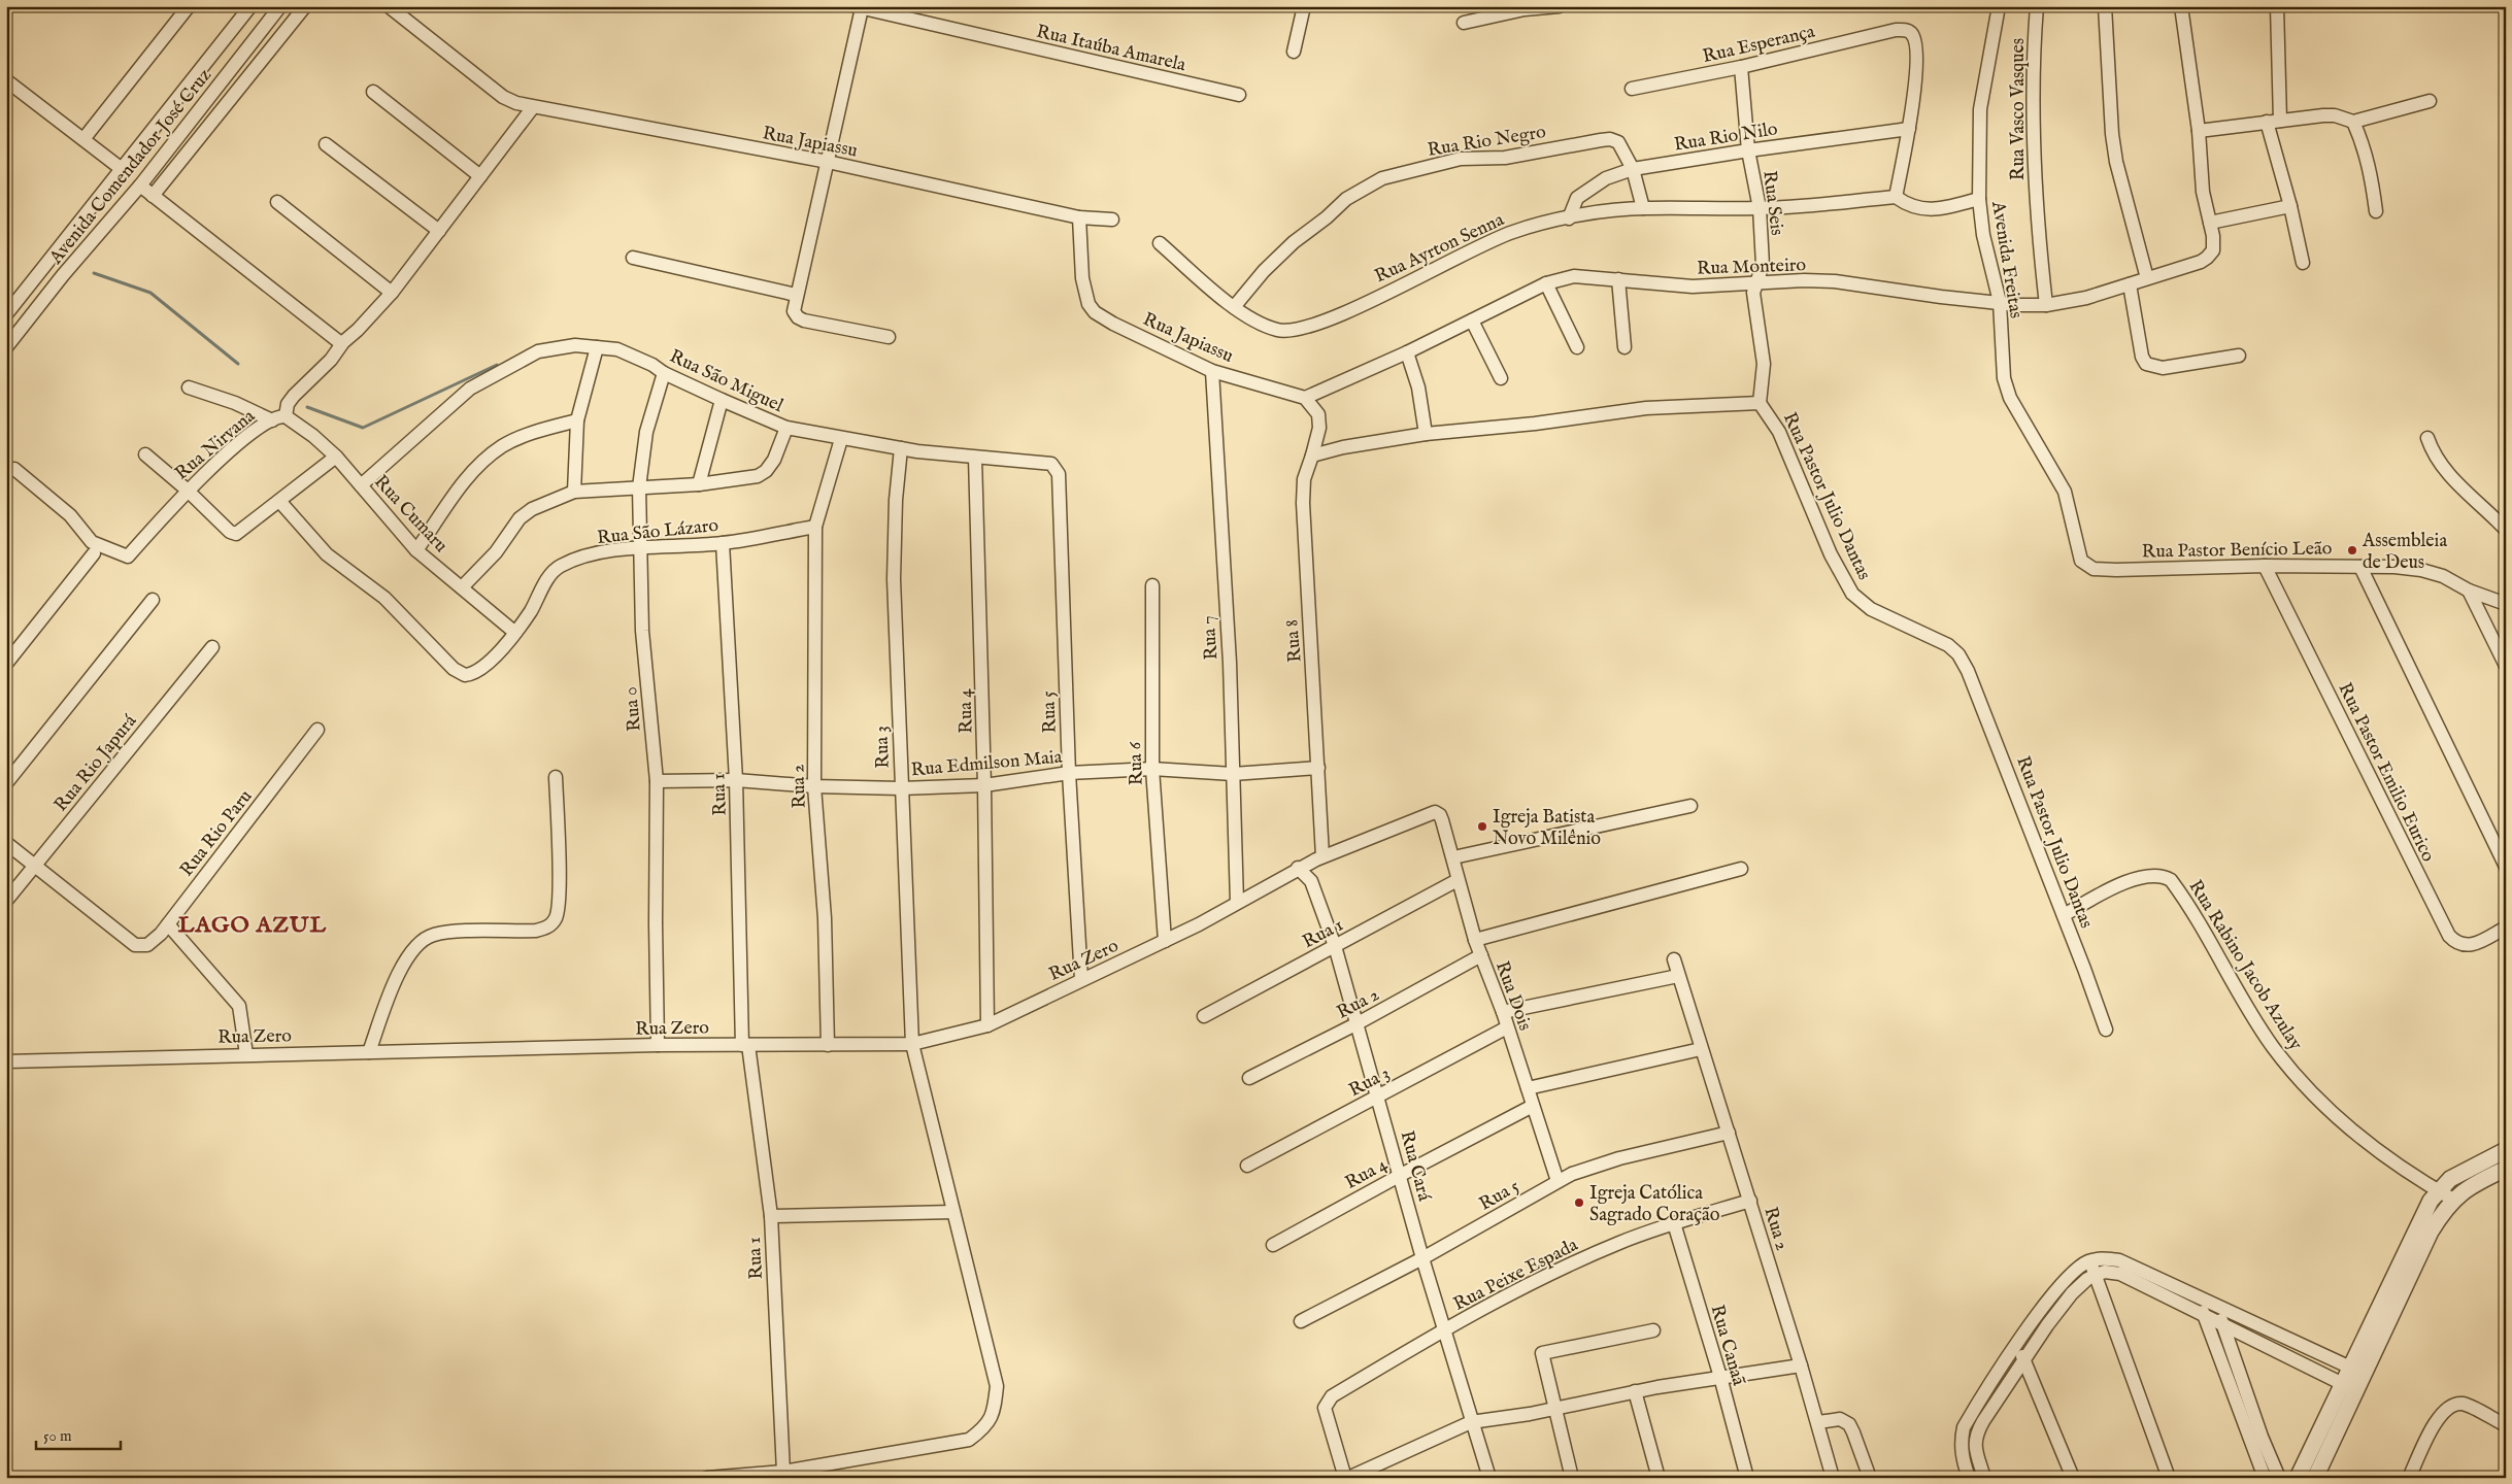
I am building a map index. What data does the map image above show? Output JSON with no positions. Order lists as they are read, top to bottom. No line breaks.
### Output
{"streets":{"street":["Rua Esperança","Rua Itaúba Amarela","Rua Vasco Vasques","Rua Rio Nilo","Rua Rio Negro","Rua Japiassu","Avenida Comendador José Cruz","Rua Seis","Rua Ayrton Senna","Avenida Freitas","Rua Monteiro","Rua São Miguel","Rua Nirvana","Rua Pastor Julio Dantas","Rua Cumaru","Rua São Lázaro","Rua Pastor Benício Leão","Rua 7","Rua 8","Rua 0","Rua 4","Rua 5","Rua 3","Rua Rio Japurá","Rua Edmilson Maia","Rua 6","Rua Pastor Emilio Eurico","Rua 2","Rua 1","Rua Rio Paru","Rua Zero","Rua Rabino Jacob Azulay","Rua Dois","Rua Cará","Rua Peixe Espada","Rua Canaã"]},"crossings":[["Rua Esperança","Rua Rio Nilo"],["Rua Esperança","Rua Seis"],["Rua Vasco Vasques","Rua Monteiro"],["Rua Rio Nilo","Rua Rio Negro"],["Rua Rio Nilo","Rua Seis"],["Rua Rio Nilo","Rua Ayrton Senna"],["Rua Rio Negro","Rua Ayrton Senna"],["Rua Japiassu","Rua Monteiro"],["Rua Japiassu","Rua Nirvana"],["Rua Japiassu","Rua 7"],["Rua Seis","Rua Ayrton Senna"],["Rua Seis","Rua Monteiro"],["Rua Seis","Rua Pastor Julio Dantas"],["Avenida Freitas","Rua Monteiro"],["Avenida Freitas","Rua Pastor Benício Leão"],["Rua São Miguel","Rua Cumaru"],["Rua São Miguel","Rua 0"],["Rua São Miguel","Rua 4"],["Rua São Miguel","Rua 5"],["Rua São Miguel","Rua 3"],["Rua Nirvana","Rua Cumaru"],["Rua Pastor Julio Dantas","Rua 8"],["Rua Pastor Julio Dantas","Rua Rabino Jacob Azulay"],["Rua Cumaru","Rua São Lázaro"],["Rua São Lázaro","Rua 0"],["Rua São Lázaro","Rua 2"],["Rua São Lázaro","Rua 1"],["Rua Pastor Benício Leão","Rua Pastor Emilio Eurico"],["Rua 7","Rua Edmilson Maia"],["Rua 7","Rua Zero"],["Rua 8","Rua Edmilson Maia"],["Rua 8","Rua Zero"],["Rua 8","Rua Cará"],["Rua 0","Rua Edmilson Maia"],["Rua 0","Rua Zero"],["Rua 4","Rua Edmilson Maia"],["Rua 4","Rua Zero"],["Rua 4","Rua Dois"],["Rua 4","Rua Cará"],["Rua 5","Rua Edmilson Maia"],["Rua 5","Rua 2"],["Rua 5","Rua Zero"],["Rua 5","Rua Dois"],["Rua 5","Rua Cará"],["Rua 3","Rua Edmilson Maia"],["Rua 3","Rua 1"],["Rua 3","Rua Zero"],["Rua 3","Rua Dois"],["Rua 3","Rua Cará"],["Rua Rio Japurá","Rua Rio Paru"],["Rua Edmilson Maia","Rua 6"],["Rua Edmilson Maia","Rua 2"],["Rua Edmilson Maia","Rua 1"],["Rua 6","Rua Zero"],["Rua 2","Rua Zero"],["Rua 2","Rua Dois"],["Rua 2","Rua Cará"],["Rua 2","Rua Peixe Espada"],["Rua 1","Rua Zero"],["Rua 1","Rua Dois"],["Rua 1","Rua Cará"],["Rua Zero","Rua Dois"],["Rua Zero","Rua Cará"],["Rua Cará","Rua Peixe Espada"],["Rua Peixe Espada","Rua Canaã"]],"districts":["LAGO AZUL"],"places":["Assembleia de Deus","Igreja Batista Novo Milênio","Igreja Católica Sagrado Coração"],"scale_bar":"50 m"}
